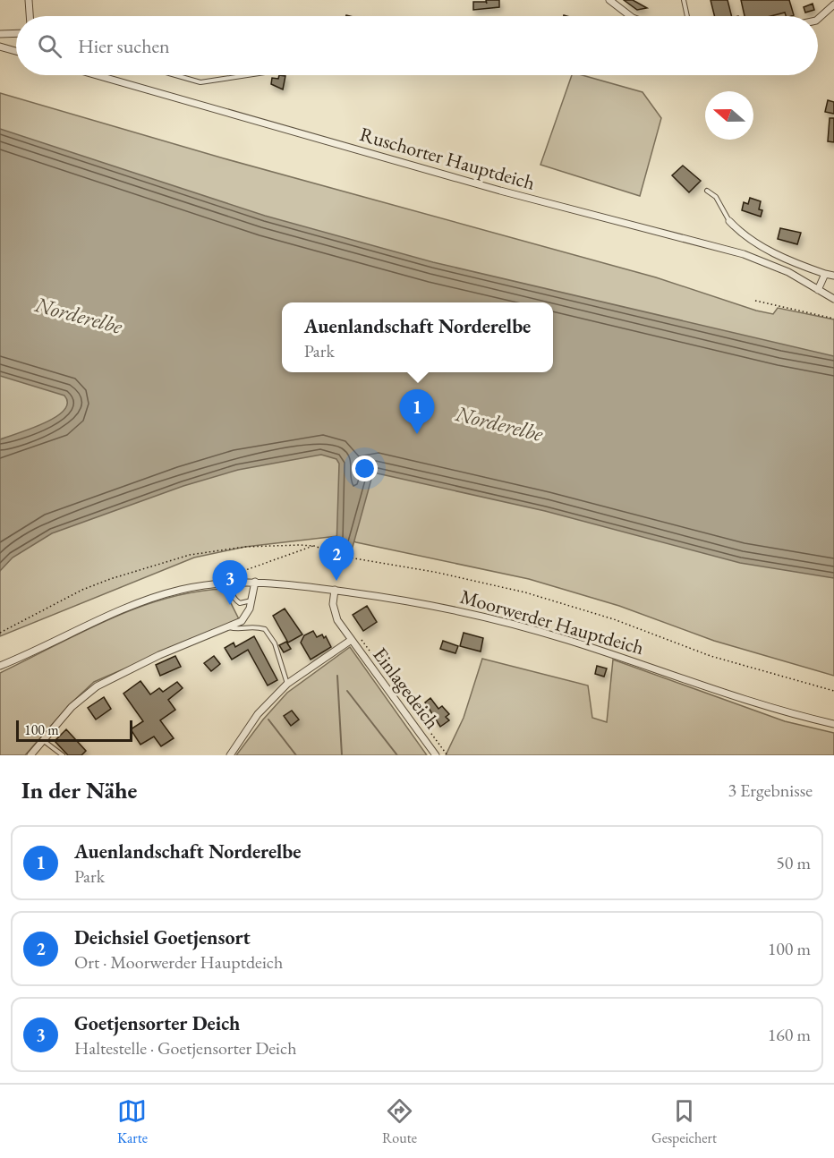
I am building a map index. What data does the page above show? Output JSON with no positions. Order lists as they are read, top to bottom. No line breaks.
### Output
{"streets":{"street":["Ruschorter Hauptdeich","Moorwerder Hauptdeich","Einlagedeich"]},"crossings":[["Moorwerder Hauptdeich","Einlagedeich"]],"water":["Norderelbe"],"scale_bar":"100 m","north":"left","page":{"search":"Hier suchen","popup":["Auenlandschaft Norderelbe","Park"],"pins":["1","2","3"],"scale":"100 m","heading":["In der Nähe","3 Ergebnisse"],"list":[{"mark":"1","name":"Auenlandschaft Norderelbe","note":"Park","value":"50 m"},{"mark":"2","name":"Deichsiel Goetjensort","note":"Ort · Moorwerder Hauptdeich","value":"100 m"},{"mark":"3","name":"Goetjensorter Deich","note":"Haltestelle · Goetjensorter Deich","value":"160 m"}],"nav":["Karte","Route","Gespeichert"]}}
